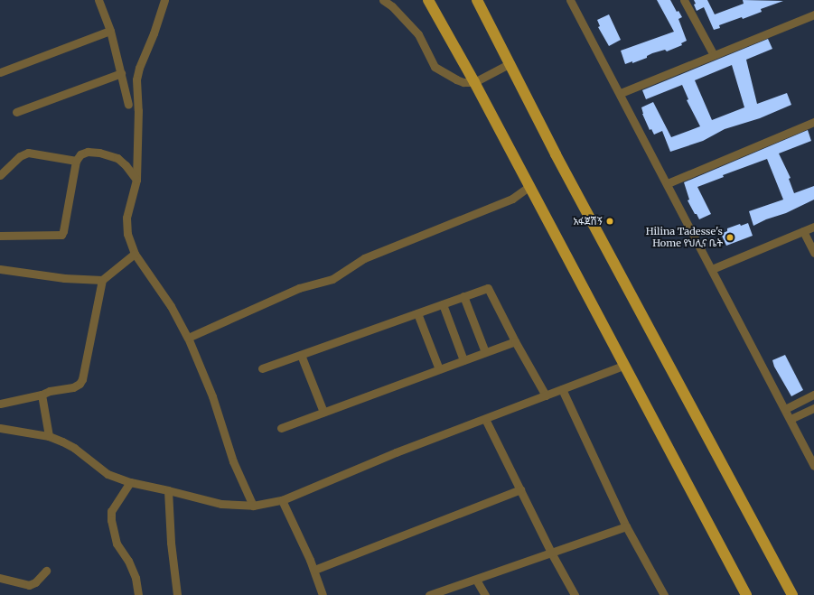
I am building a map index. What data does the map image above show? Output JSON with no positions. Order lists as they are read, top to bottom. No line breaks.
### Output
{"places":["አፋጀሽኝ","Hilina Tadesse's Home የህሊና ቤት"]}
